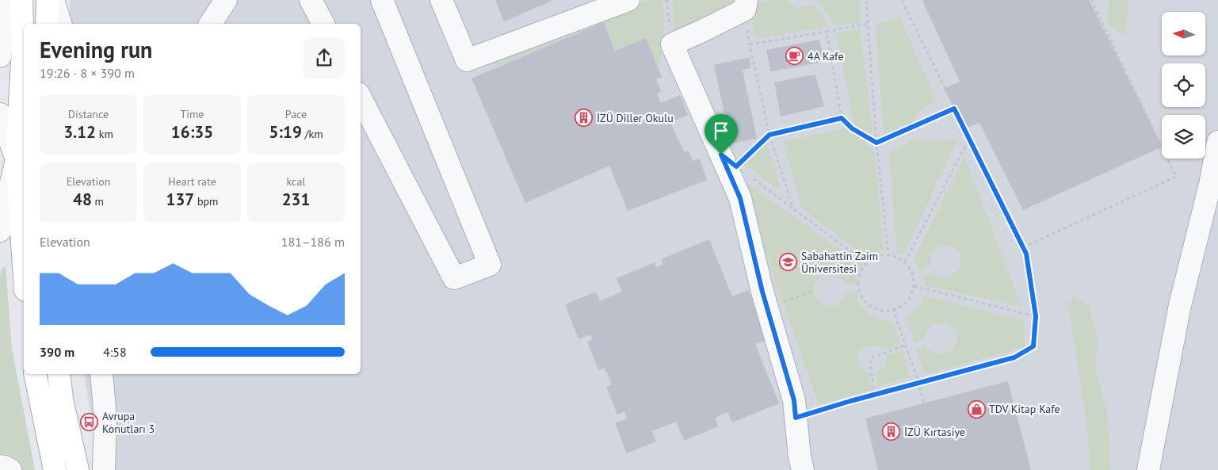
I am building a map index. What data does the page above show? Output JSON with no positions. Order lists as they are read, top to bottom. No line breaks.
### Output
{"places":{"cafe":["4A Kafe"],"building":["İZÜ Diller Okulu","İZÜ Kırtasiye"],"school or university":["Sabahattin Zaim Üniversitesi"],"shop":["TDV Kitap Kafe"],"bus stop":["Avrupa Konutları 3"]},"north":"left","page":{"heading":["Evening run","19:26 · 8 × 390 m"],"stats":[["Distance","3.12 km"],["Time","16:35"],["Pace","5:19 /km"],["Elevation","48 m"],["Heart rate","137 bpm"],["kcal","231"]],"chart":["Elevation","181–186 m"],"list":[{"name":"390 m","note":"4:58"}]}}
